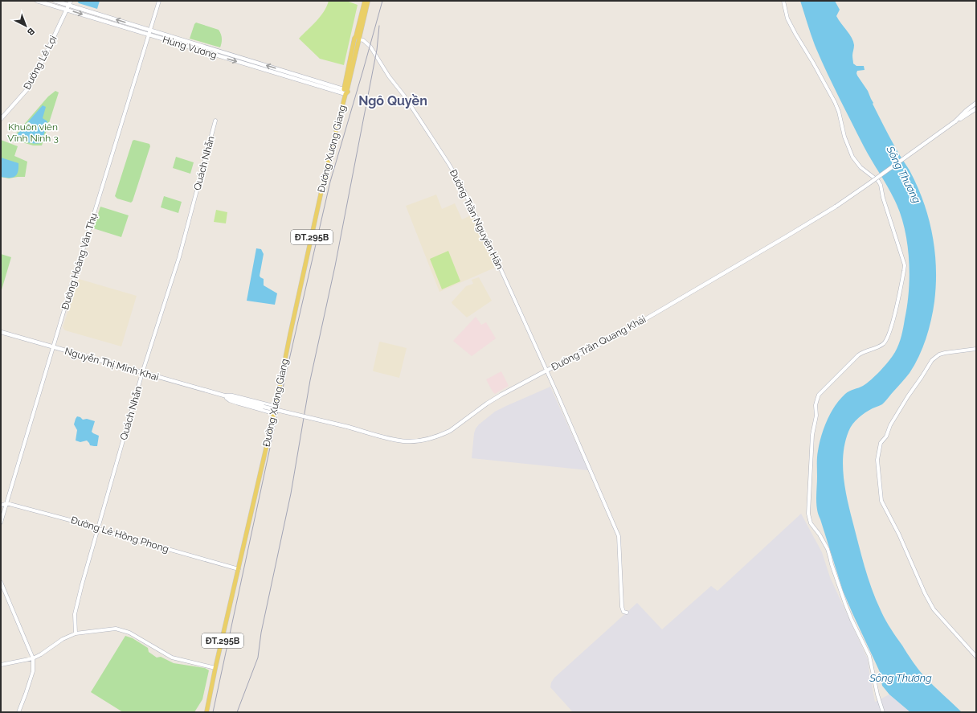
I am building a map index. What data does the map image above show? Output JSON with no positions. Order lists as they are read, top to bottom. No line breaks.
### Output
{"streets":{"main road":["Hùng Vương","Đường Lê Lợi","Đường Xương Giang","ĐT.295B","Đường Trần Quang Khải","Nguyễn Thị Minh Khai"],"street":["Quách Nhẫn","Đường Trần Nguyên Hãn","Đường Hoàng Văn Thụ","Đường Lê Hồng Phong"]},"crossings":[["Hùng Vương","Đường Lê Lợi"],["Hùng Vương","Đường Xương Giang"],["Hùng Vương","Đường Hoàng Văn Thụ"],["Đường Xương Giang","Đường Trần Nguyên Hãn"],["Đường Xương Giang","Đường Lê Hồng Phong"],["Quách Nhẫn","Nguyễn Thị Minh Khai"],["Quách Nhẫn","Đường Lê Hồng Phong"],["Đường Trần Nguyên Hãn","Đường Trần Quang Khải"],["Đường Hoàng Văn Thụ","Nguyễn Thị Minh Khai"],["Đường Hoàng Văn Thụ","Đường Lê Hồng Phong"],["Đường Trần Quang Khải","Nguyễn Thị Minh Khai"]],"districts":["Ngô Quyền"],"water":["Sông Thương"],"parks":["Khuôn viên Vĩnh Ninh 3"],"north":"bottom right"}
